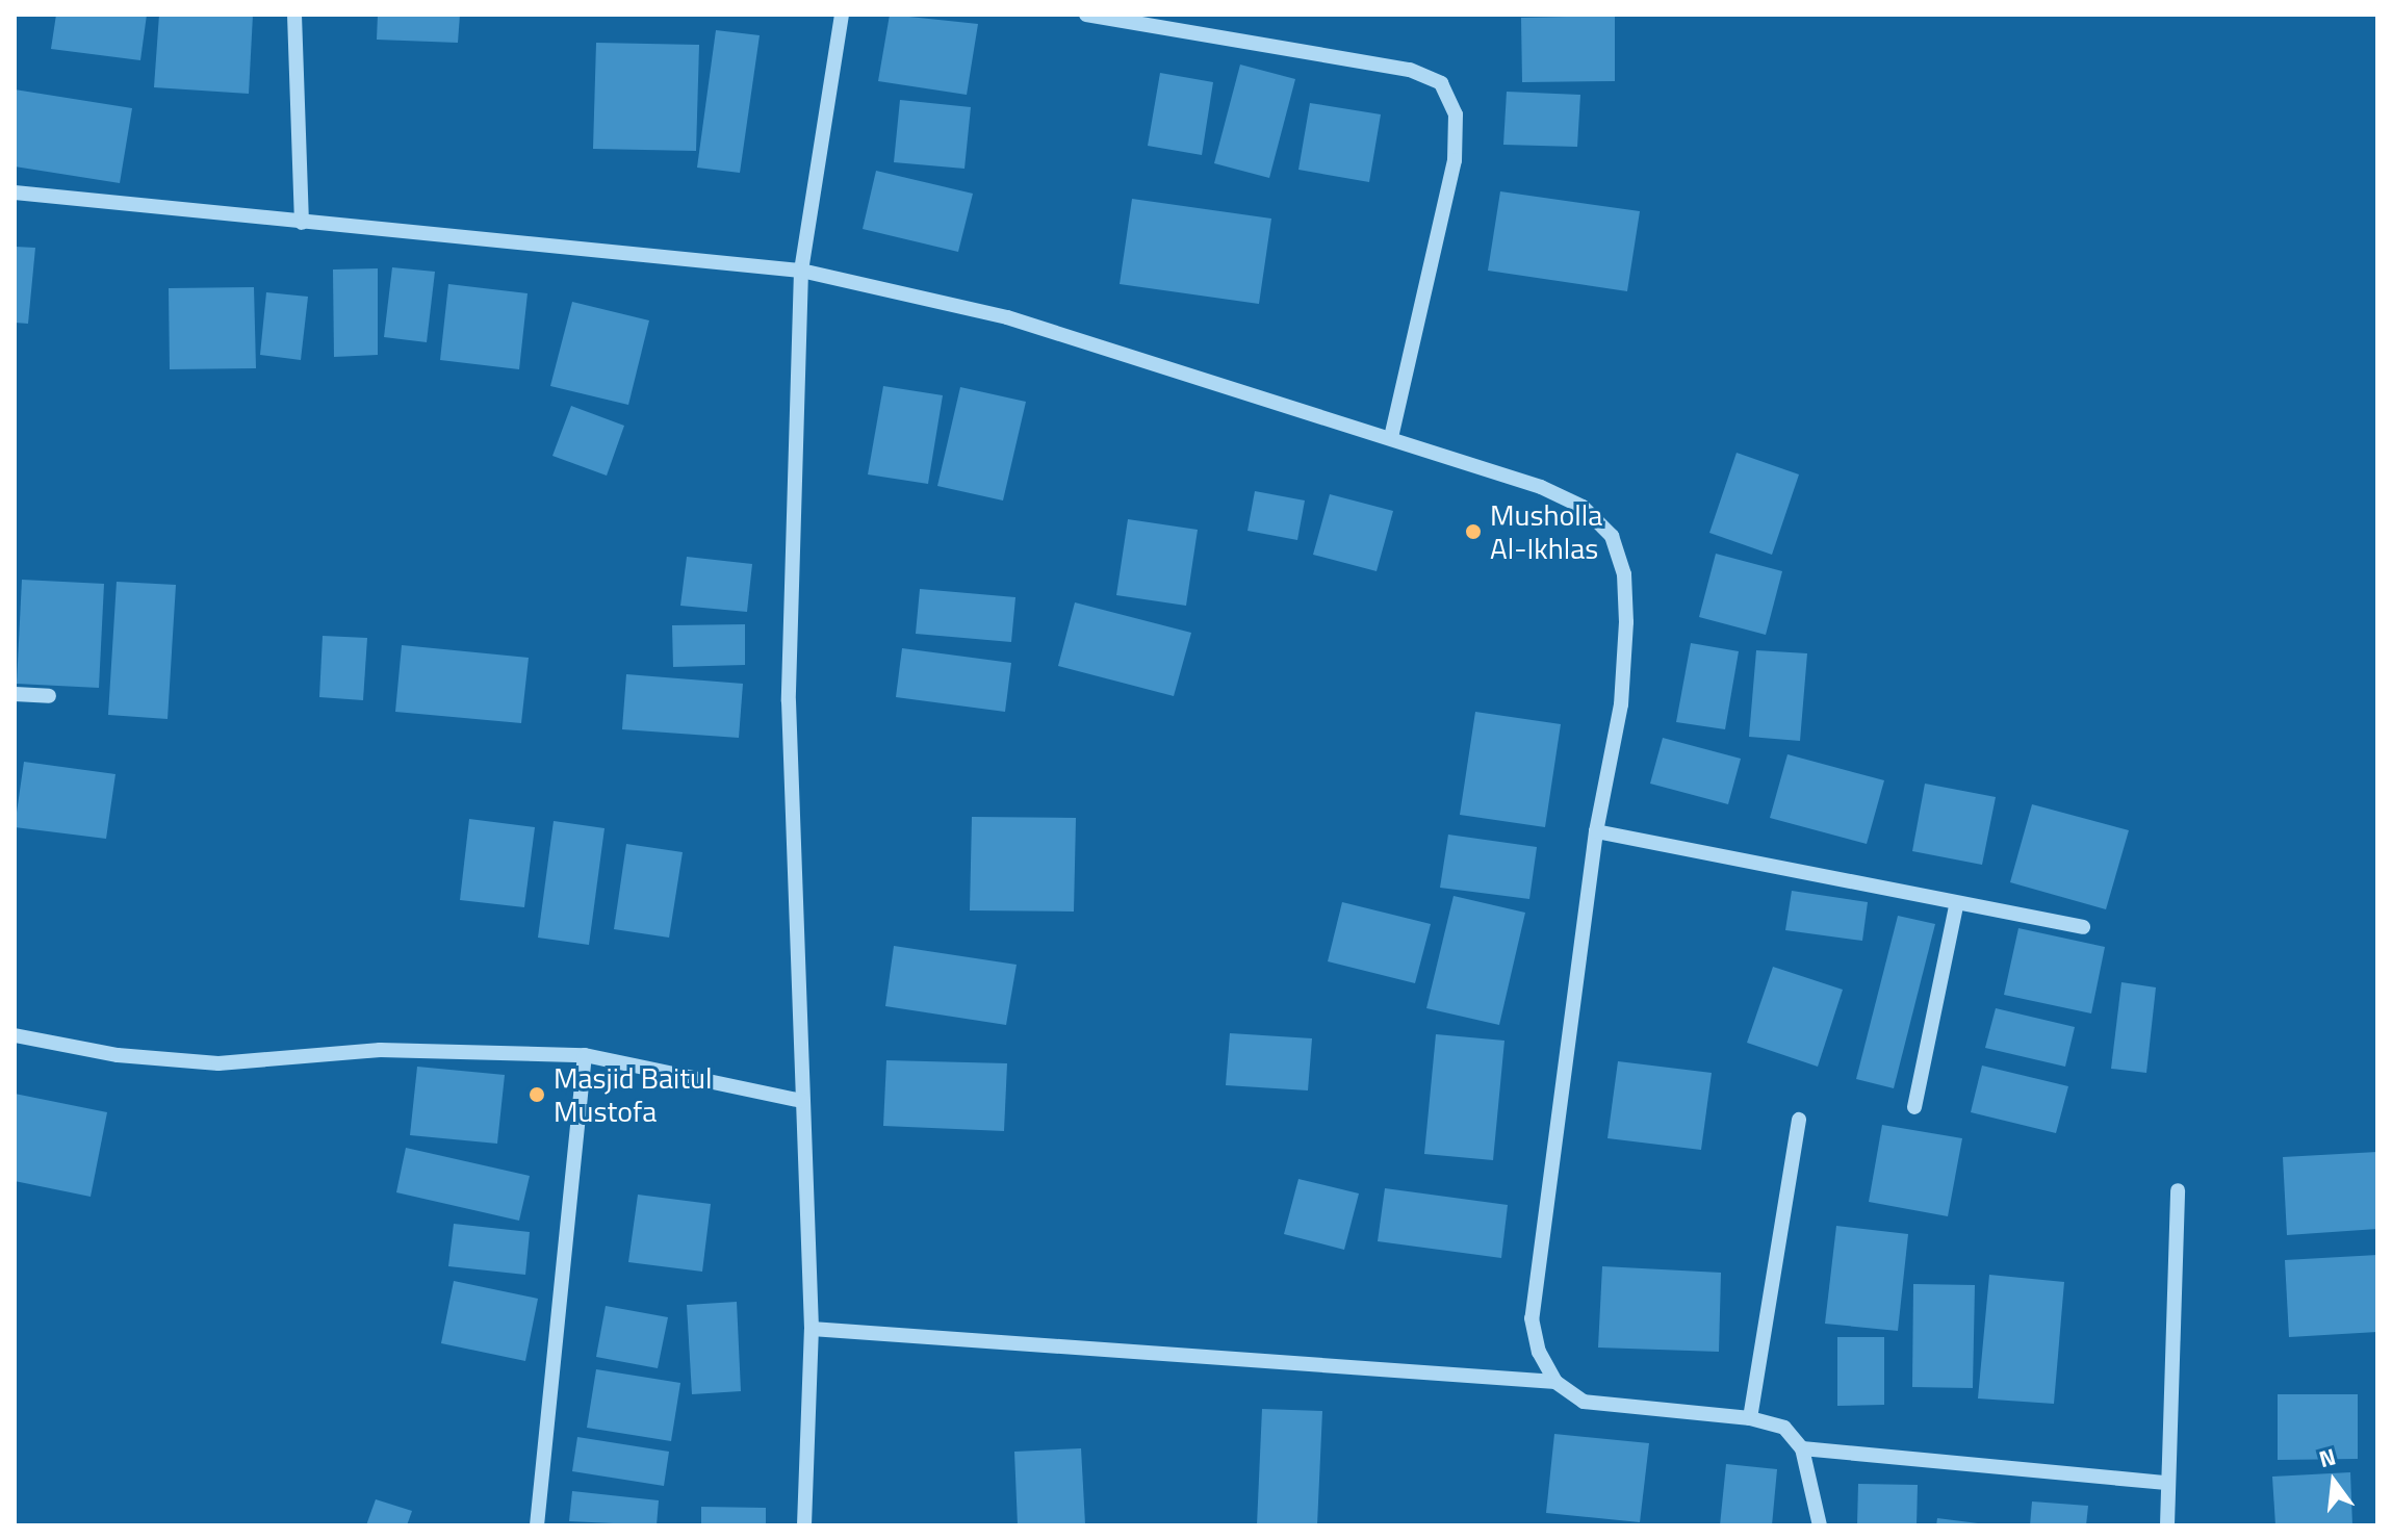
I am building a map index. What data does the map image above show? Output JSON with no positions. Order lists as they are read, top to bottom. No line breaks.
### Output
{"places":["Musholla Al-Ikhlas","Masjid Baitul Mustofa"],"north":"top"}
